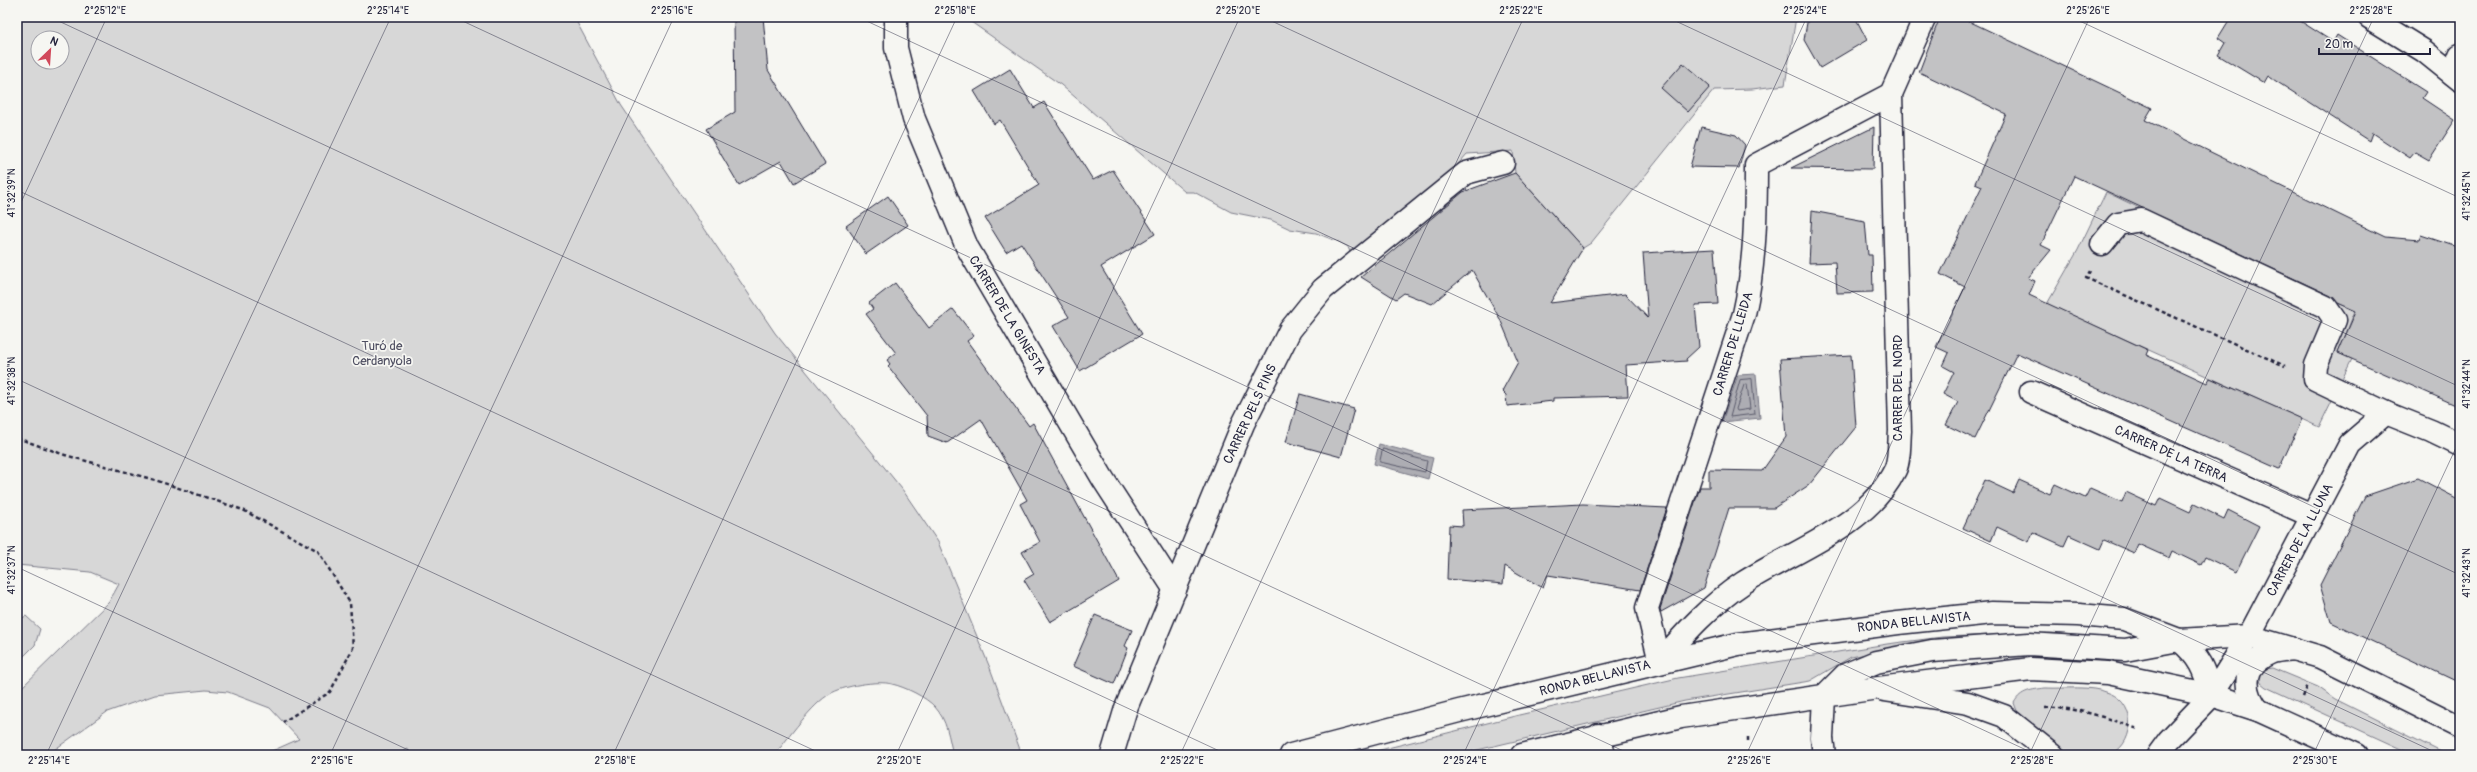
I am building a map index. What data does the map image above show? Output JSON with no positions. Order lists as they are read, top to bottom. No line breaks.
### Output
{"streets":{"street":["CARRER DE LA GINESTA","CARRER DE LLEIDA","CARRER DEL NORD","CARRER DELS PINS","CARRER DE LA TERRA","CARRER DE LA LLUNA","RONDA BELLAVISTA"]},"crossings":[["CARRER DE LA GINESTA","CARRER DELS PINS"],["CARRER DE LLEIDA","CARRER DEL NORD"],["CARRER DE LLEIDA","RONDA BELLAVISTA"],["CARRER DEL NORD","RONDA BELLAVISTA"],["CARRER DE LA TERRA","CARRER DE LA LLUNA"]],"parks":["Turó de Cerdanyola"],"scale_bar":"20 m","north":"top right","coordinates":["2°25'12\"E","2°25'14\"E","2°25'16\"E","2°25'18\"E","2°25'20\"E","2°25'22\"E","2°25'24\"E","2°25'26\"E","2°25'28\"E","41°32'39\"N","41°32'45\"N","41°32'38\"N","41°32'44\"N","41°32'37\"N","41°32'43\"N","2°25'30\"E"]}
